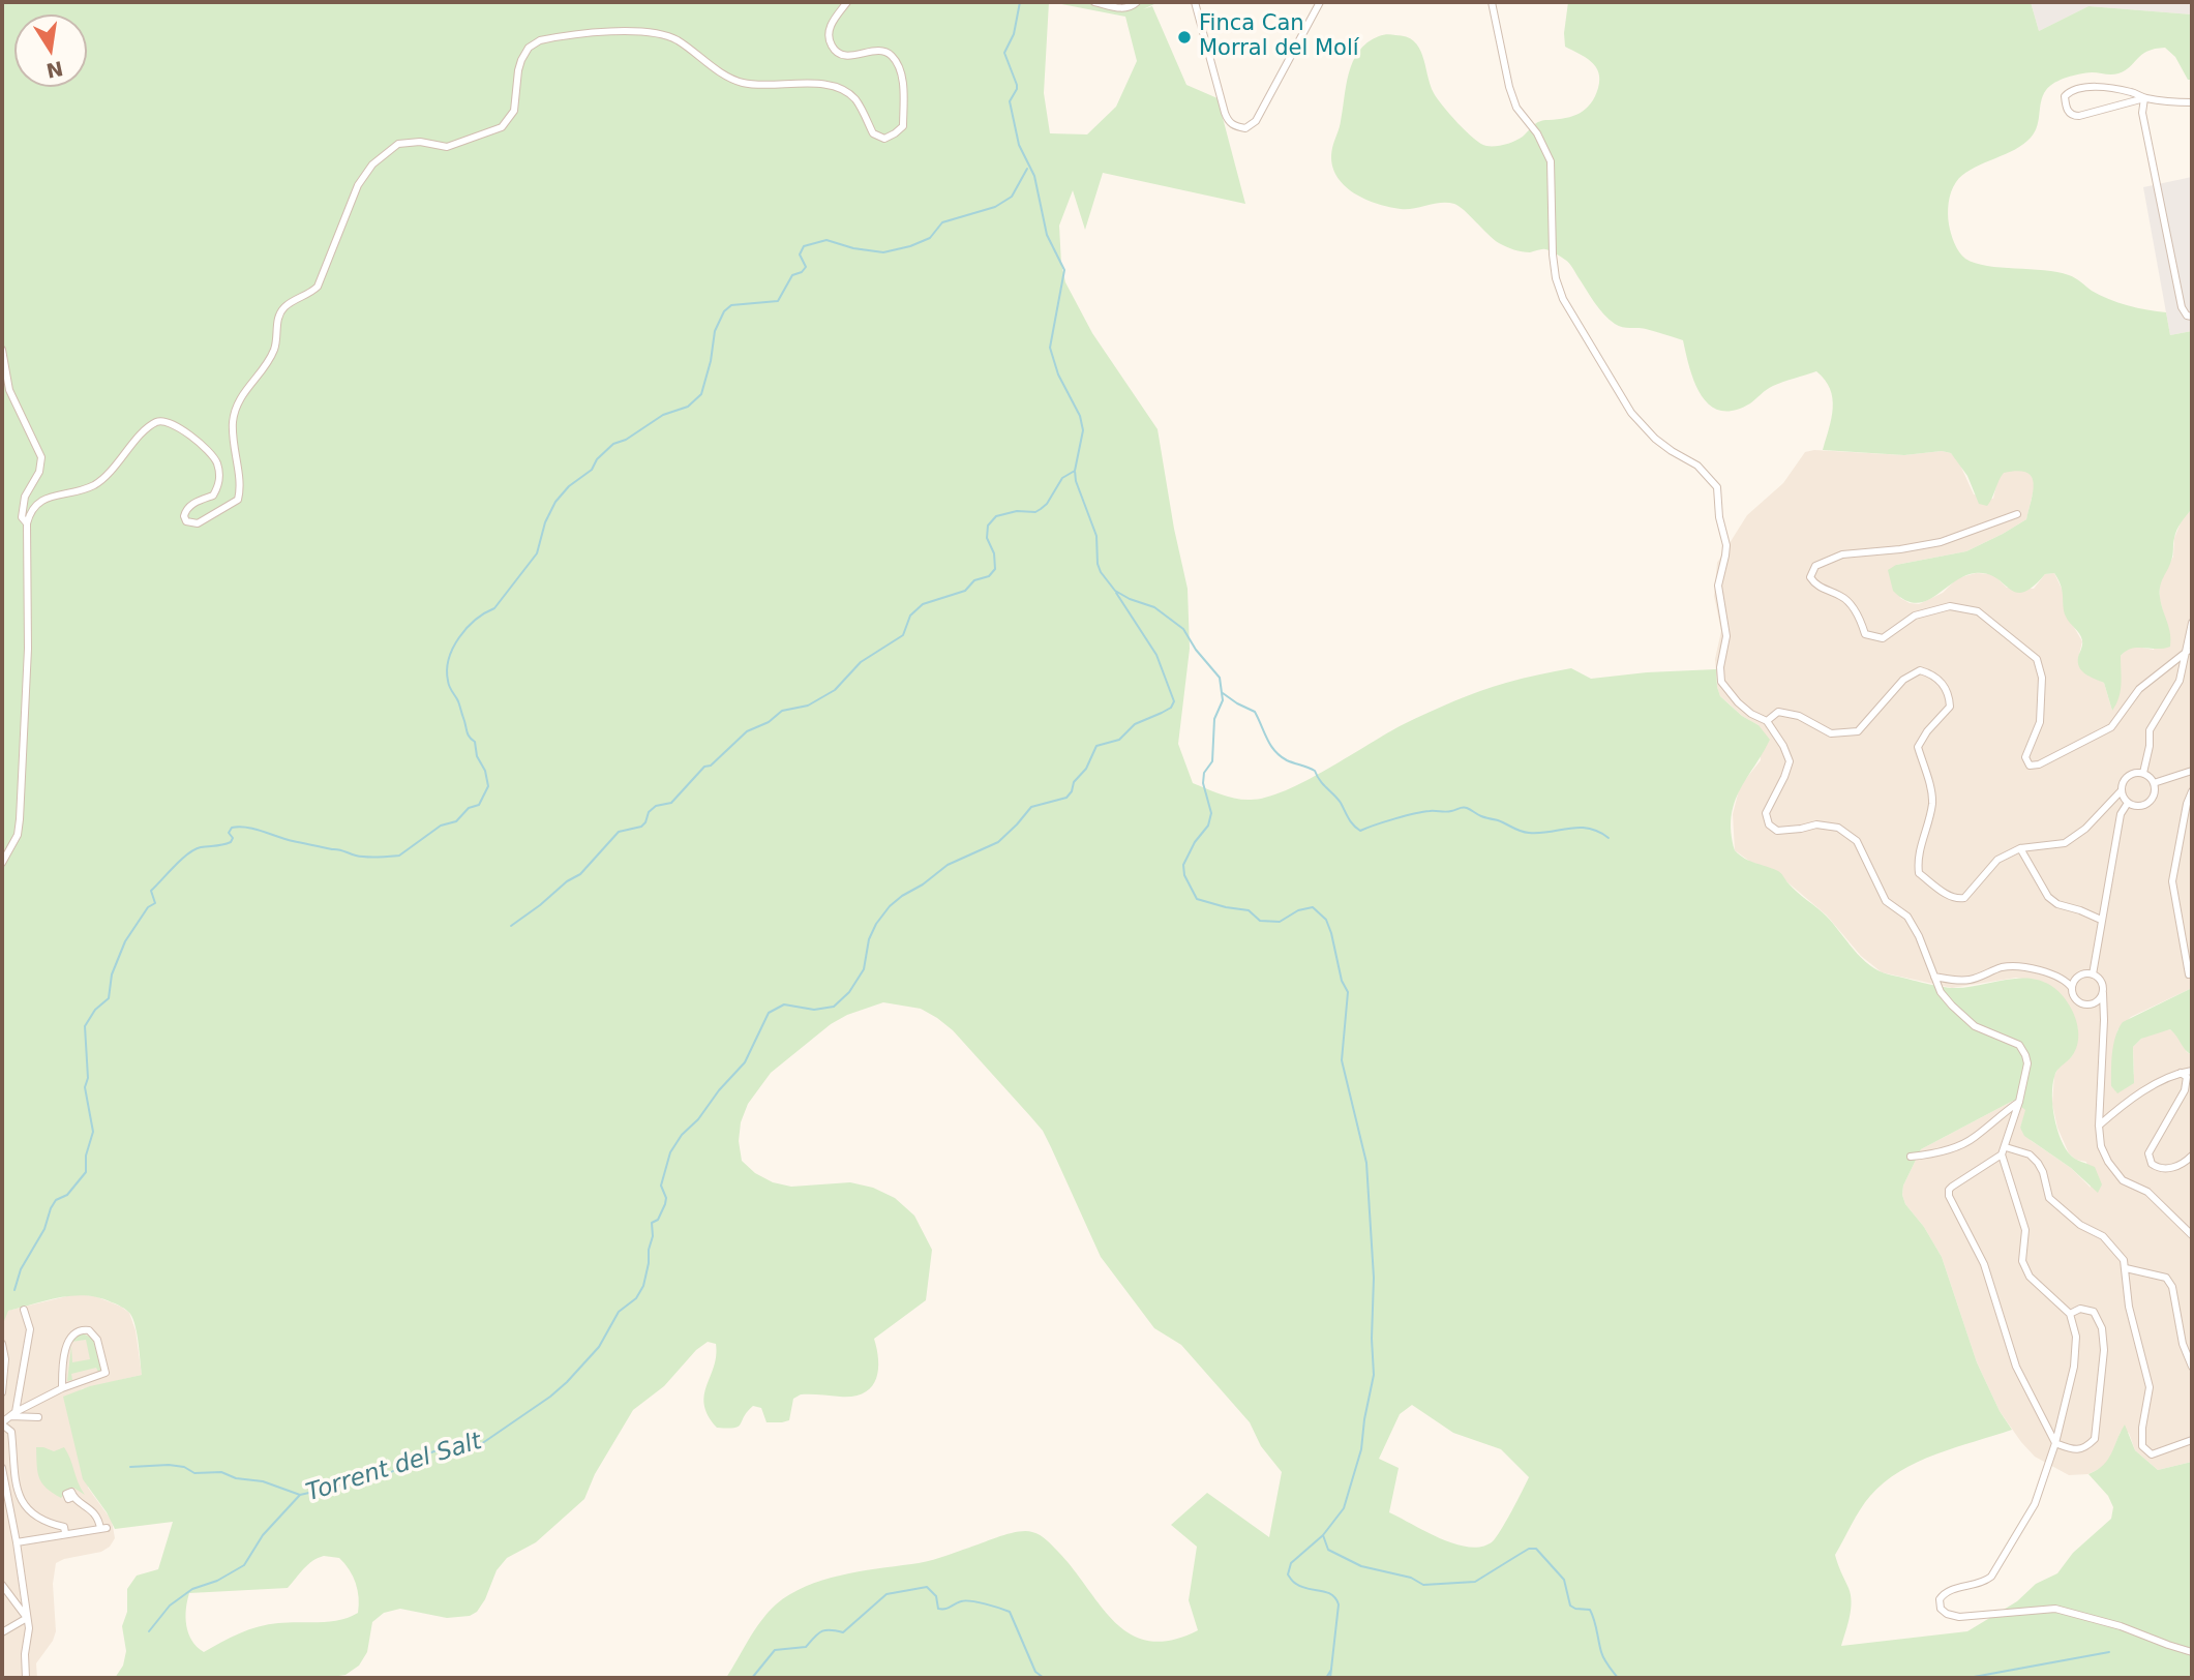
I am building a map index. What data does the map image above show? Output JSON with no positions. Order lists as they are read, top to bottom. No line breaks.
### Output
{"water":["Torrent del Salt"],"places":["Finca Can Morral del Molí"],"north":"bottom"}
